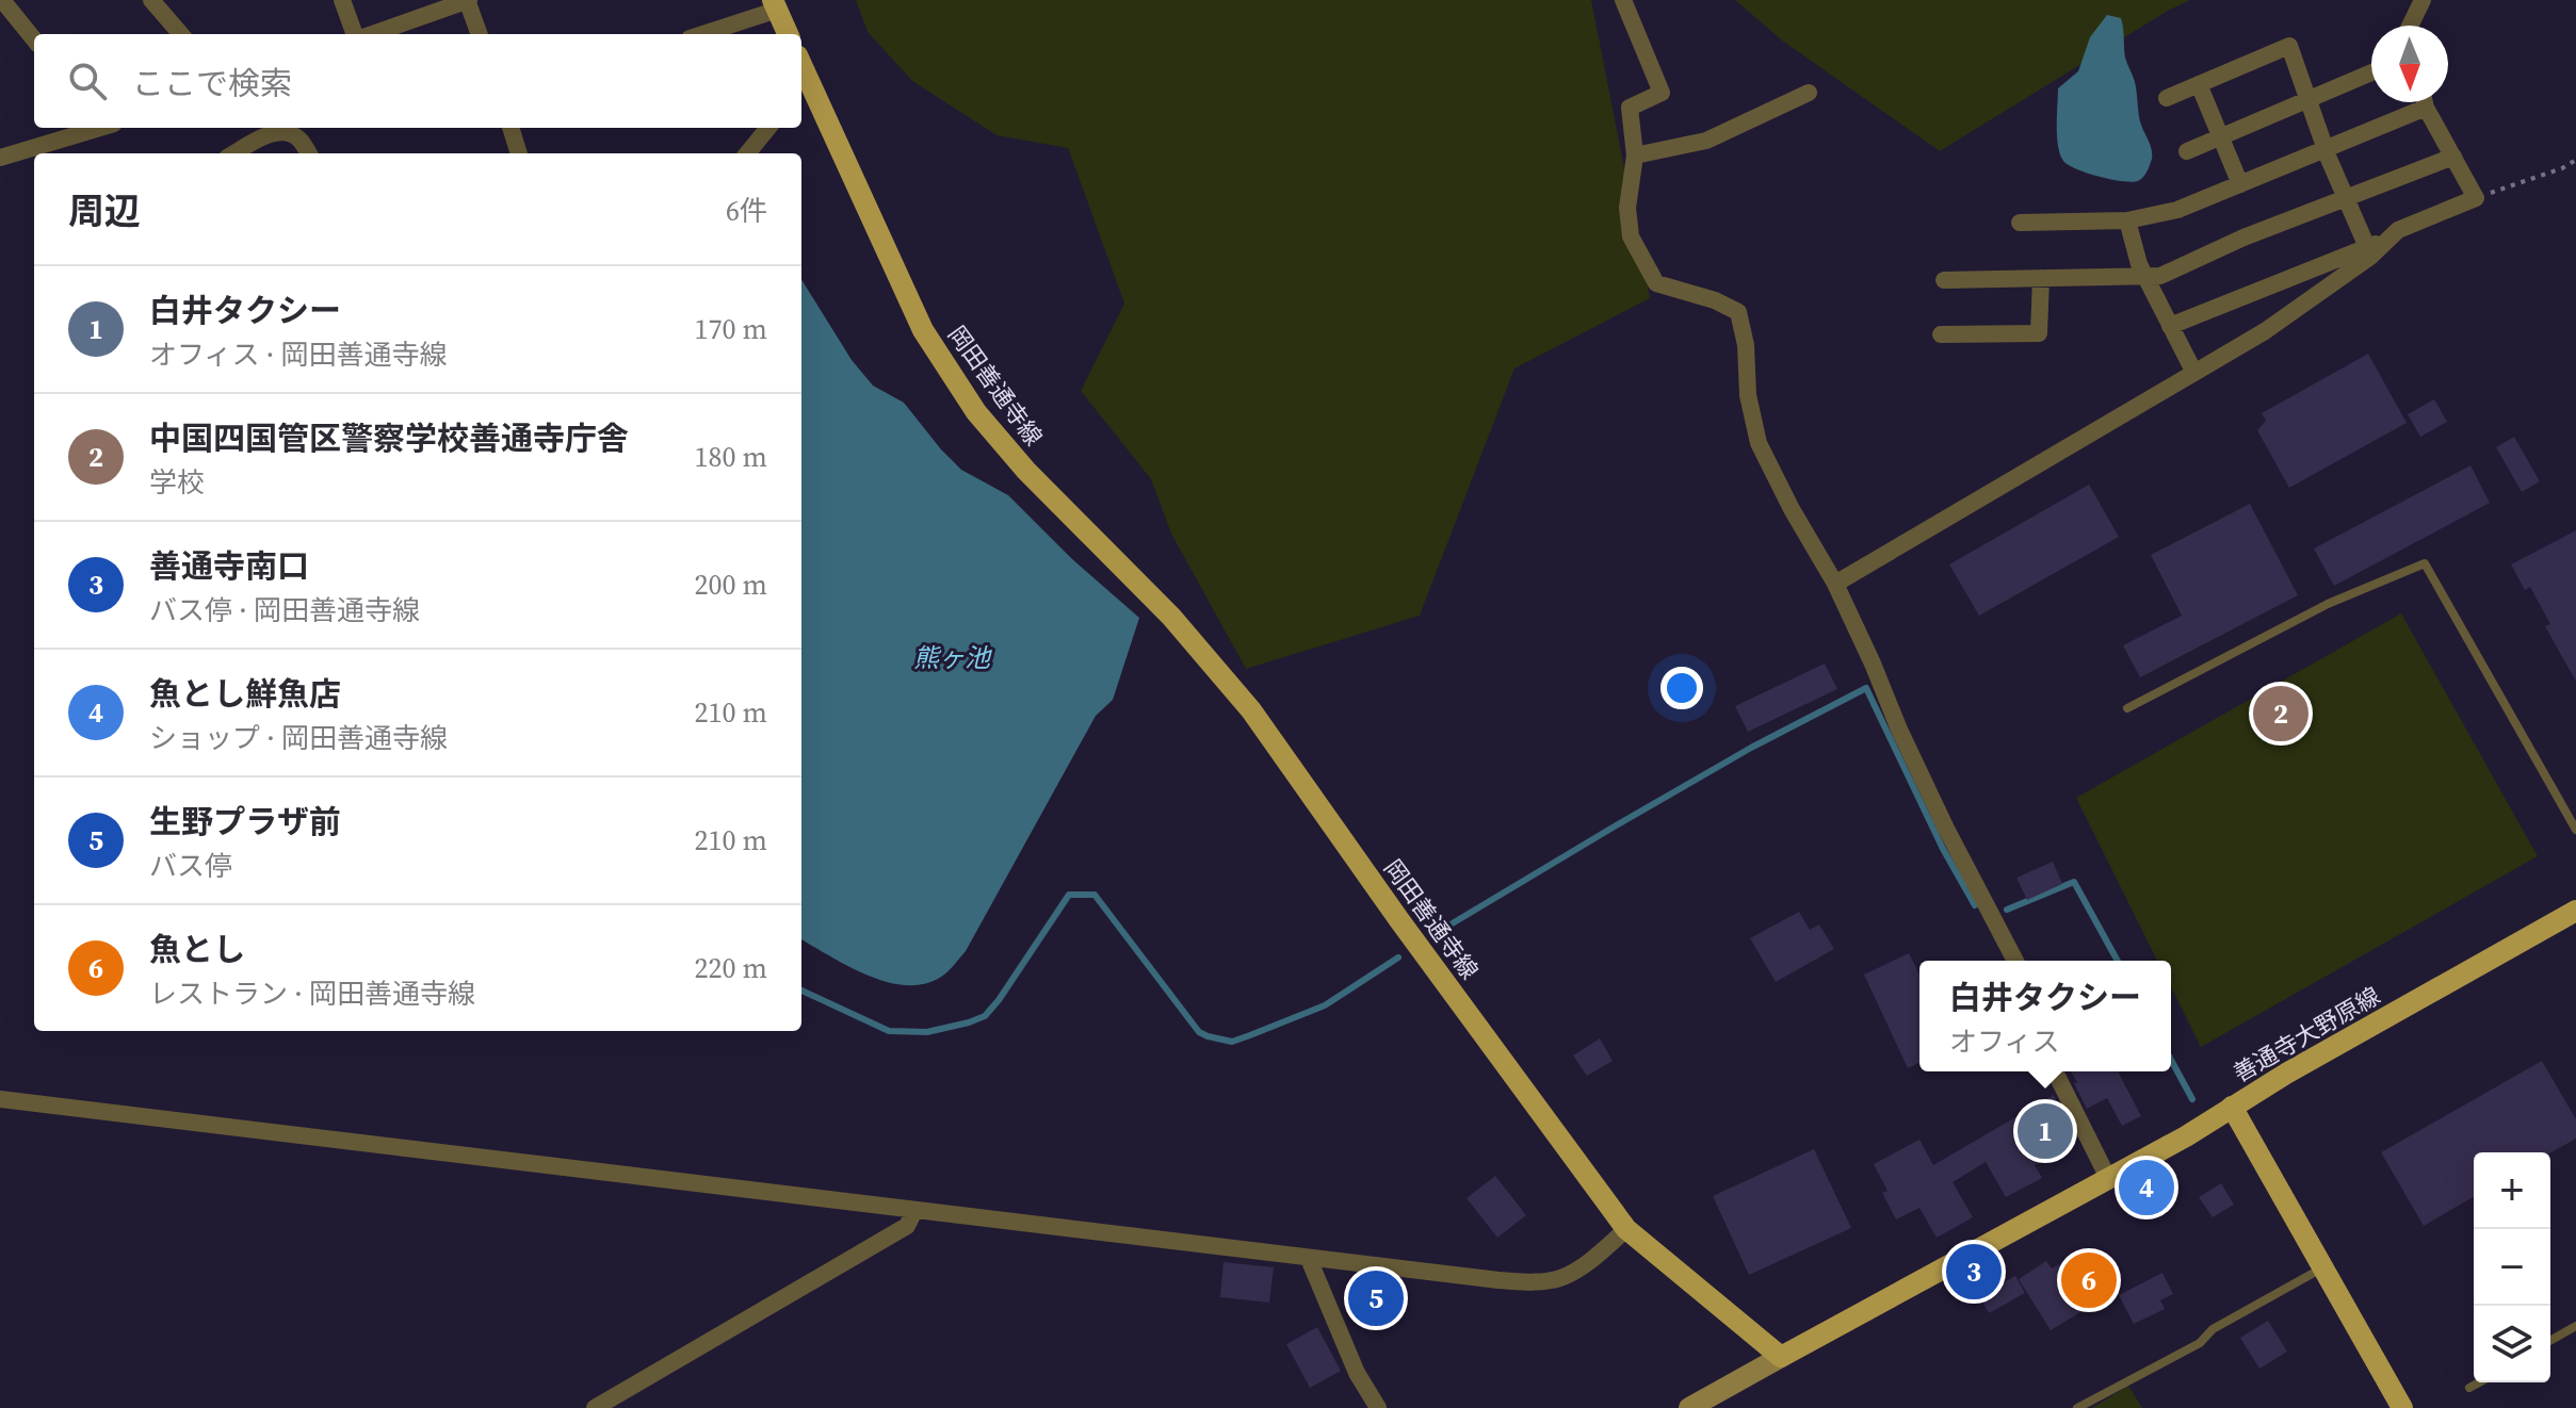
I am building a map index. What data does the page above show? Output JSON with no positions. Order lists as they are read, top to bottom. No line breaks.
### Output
{"streets":{"main road":["岡田善通寺線","善通寺大野原線"]},"water":["熊ヶ池"],"north":"bottom","page":{"search":"ここで検索","heading":["周辺","6件"],"list":[{"mark":"1","name":"白井タクシー","note":"オフィス · 岡田善通寺線","value":"170 m"},{"mark":"2","name":"中国四国管区警察学校善通寺庁舎","note":"学校","value":"180 m"},{"mark":"3","name":"善通寺南口","note":"バス停 · 岡田善通寺線","value":"200 m"},{"mark":"4","name":"魚とし鮮魚店","note":"ショップ · 岡田善通寺線","value":"210 m"},{"mark":"5","name":"生野プラザ前","note":"バス停","value":"210 m"},{"mark":"6","name":"魚とし","note":"レストラン · 岡田善通寺線","value":"220 m"}],"pins":["2","1","4","3","6","5"],"popup":["白井タクシー","オフィス"],"map_buttons":["+","−"]}}
